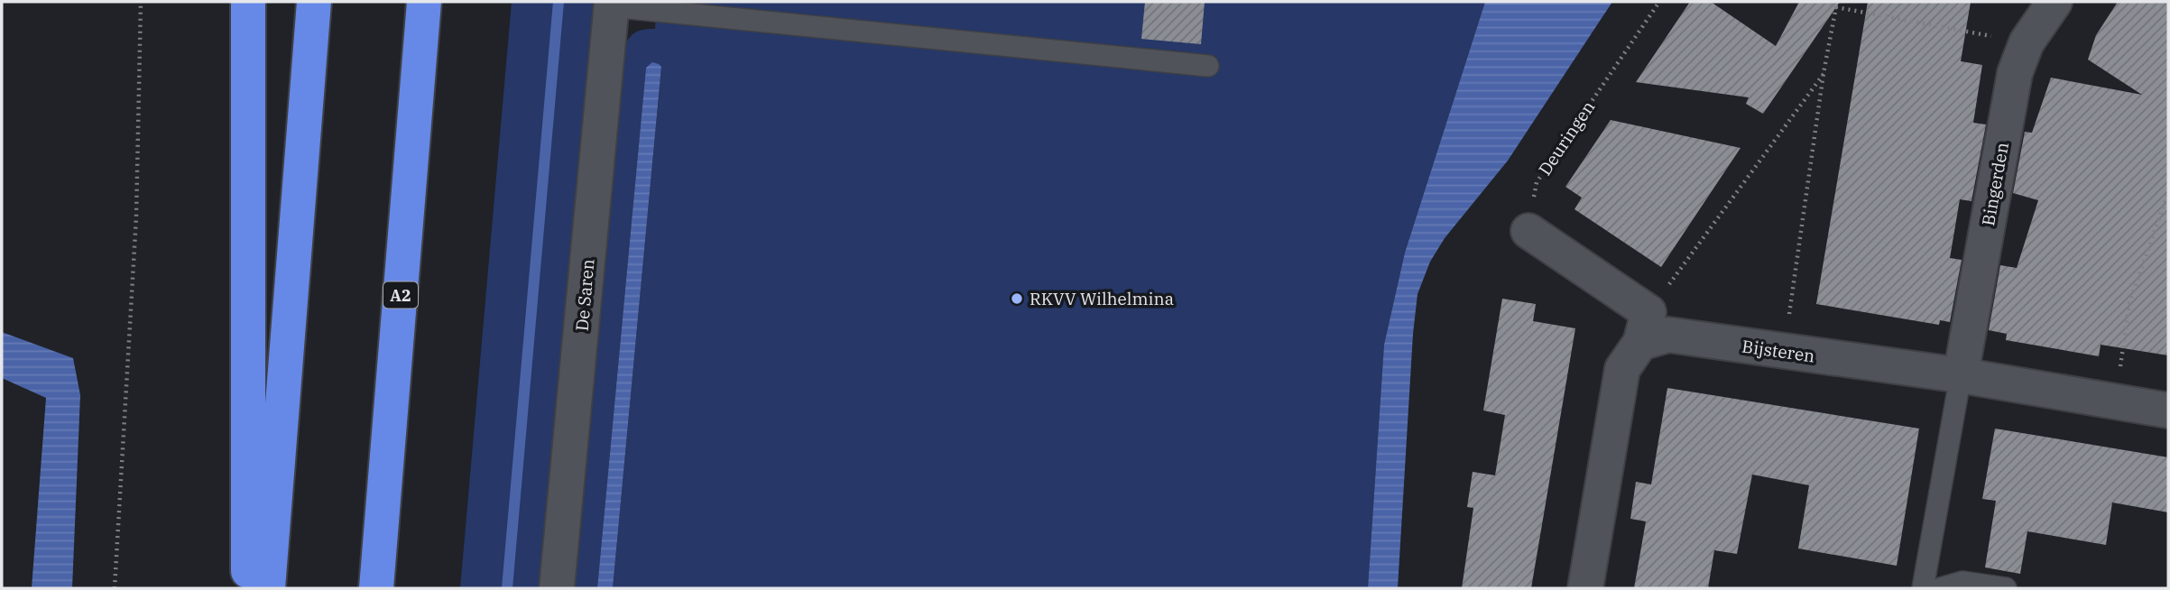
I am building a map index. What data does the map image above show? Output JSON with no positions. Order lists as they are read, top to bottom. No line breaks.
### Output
{"streets":{"highway":["A2"],"street":["Bingerden","De Saren","Bijsteren"],"path":["Deuringen"]},"crossings":[["Bingerden","Bijsteren"]],"places":["RKVV Wilhelmina"]}
